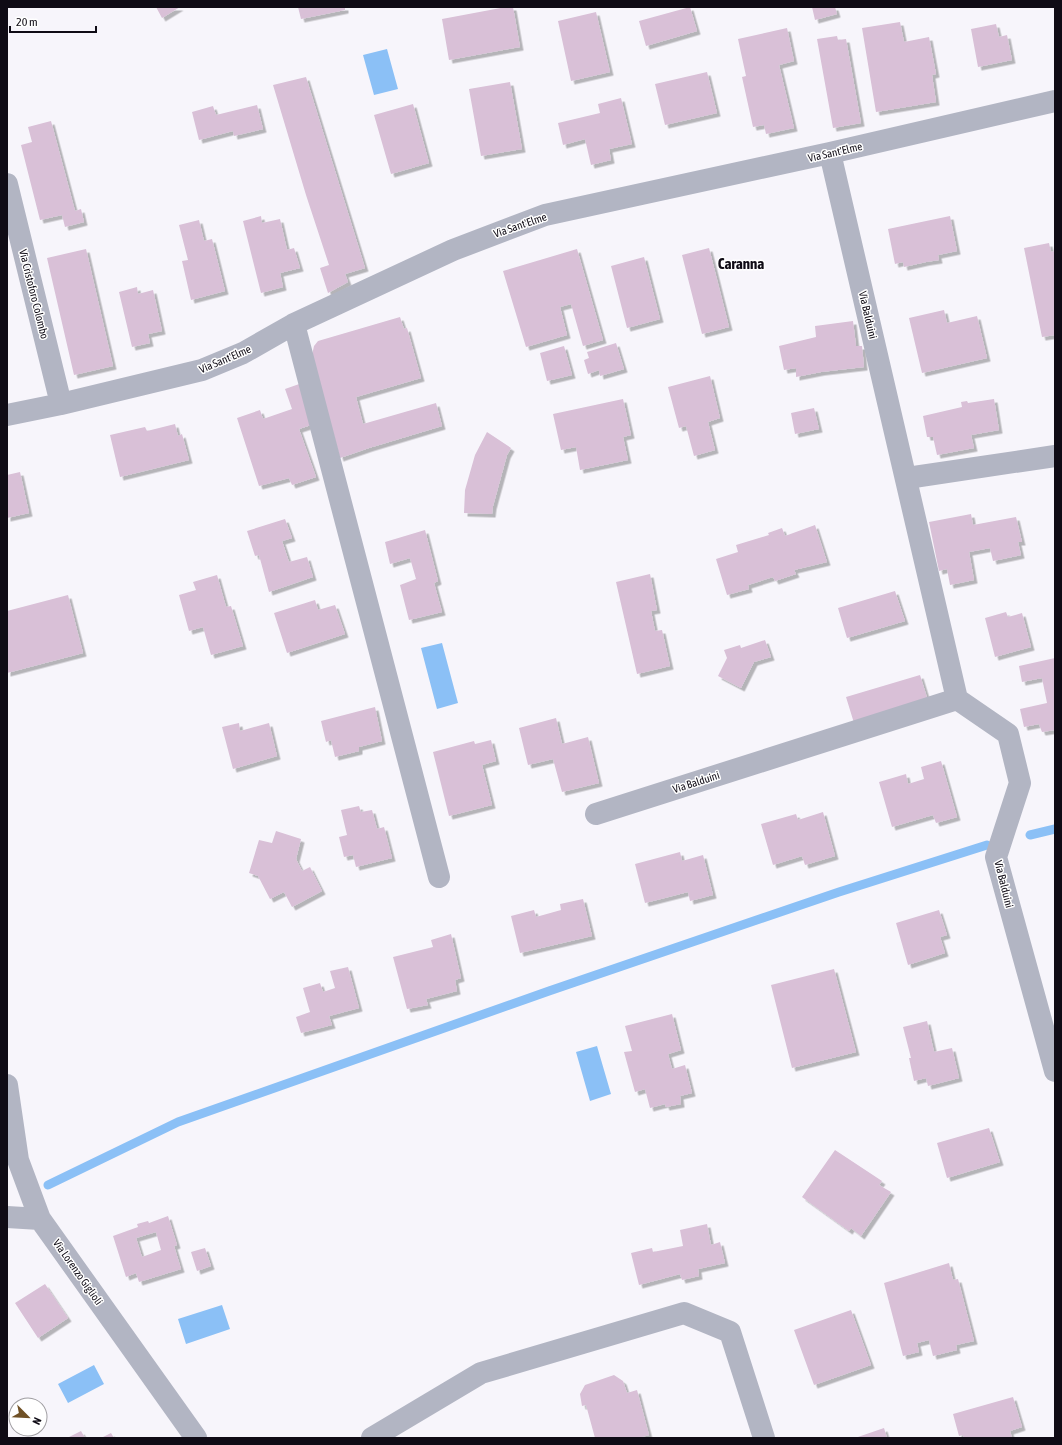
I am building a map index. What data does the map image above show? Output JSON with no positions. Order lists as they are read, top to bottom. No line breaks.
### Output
{"streets":{"street":["Via Sant'Elme","Via Cristoforo Colombo","Via Balduini","Via Lorenzo Giglioli"]},"crossings":[["Via Sant'Elme","Via Cristoforo Colombo"],["Via Sant'Elme","Via Balduini"]],"districts":["Caranna"],"scale_bar":"20 m","north":"bottom right"}
